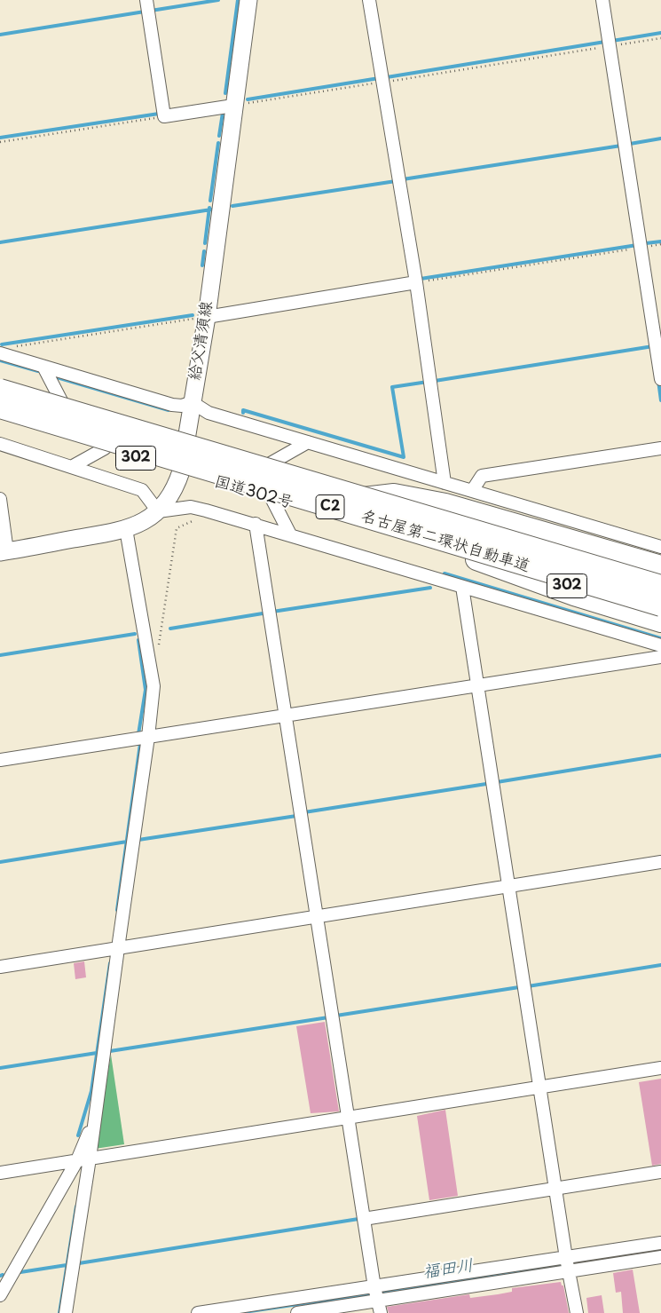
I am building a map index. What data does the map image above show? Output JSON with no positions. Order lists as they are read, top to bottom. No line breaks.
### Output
{"streets":{"highway":["302","国道302号","C2","名古屋第二環状自動車道"],"main road":["給父清須線"]},"crossings":[["給父清須線","国道302号"]],"water":["福田川"]}
